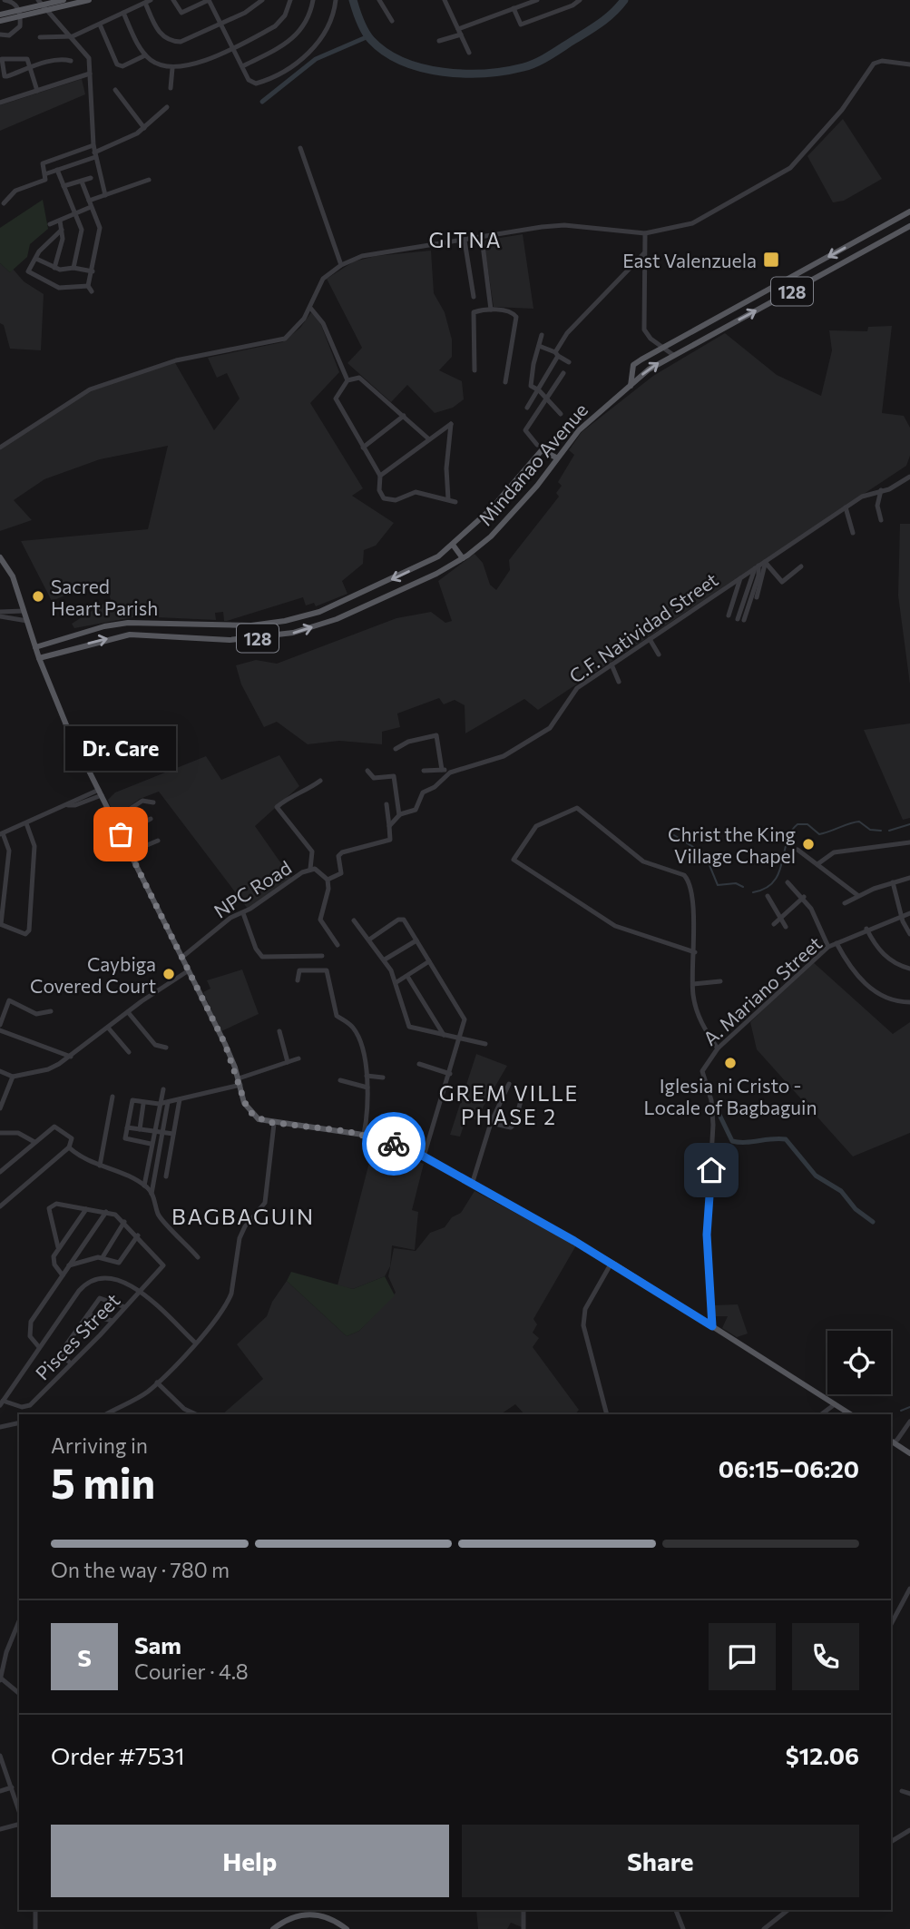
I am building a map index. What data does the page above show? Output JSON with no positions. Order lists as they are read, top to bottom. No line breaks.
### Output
{"streets":{"main road":["128","Mindanao Avenue"],"street":["C.F. Natividad Street","NPC Road","A. Mariano Street","Pisces Street"]},"crossings":[["128","Mindanao Avenue"]],"districts":["GITNA","GREM VILLE PHASE 2","BAGBAGUIN"],"places":{"transit":["East Valenzuela"],"other":["Sacred Heart Parish","Dr. Care","Christ the King Village Chapel","Caybiga Covered Court","Iglesia ni Cristo - Locale of Bagbaguin"]},"page":{"bubble":"Dr. Care","heading":["5 min","Arriving in","06:15–06:20"],"panel":["Sam","Courier · 4.8","Order #7531","$12.06"],"bar":"On the way · 780 m","round":"S","buttons":["Help","Share"]}}
